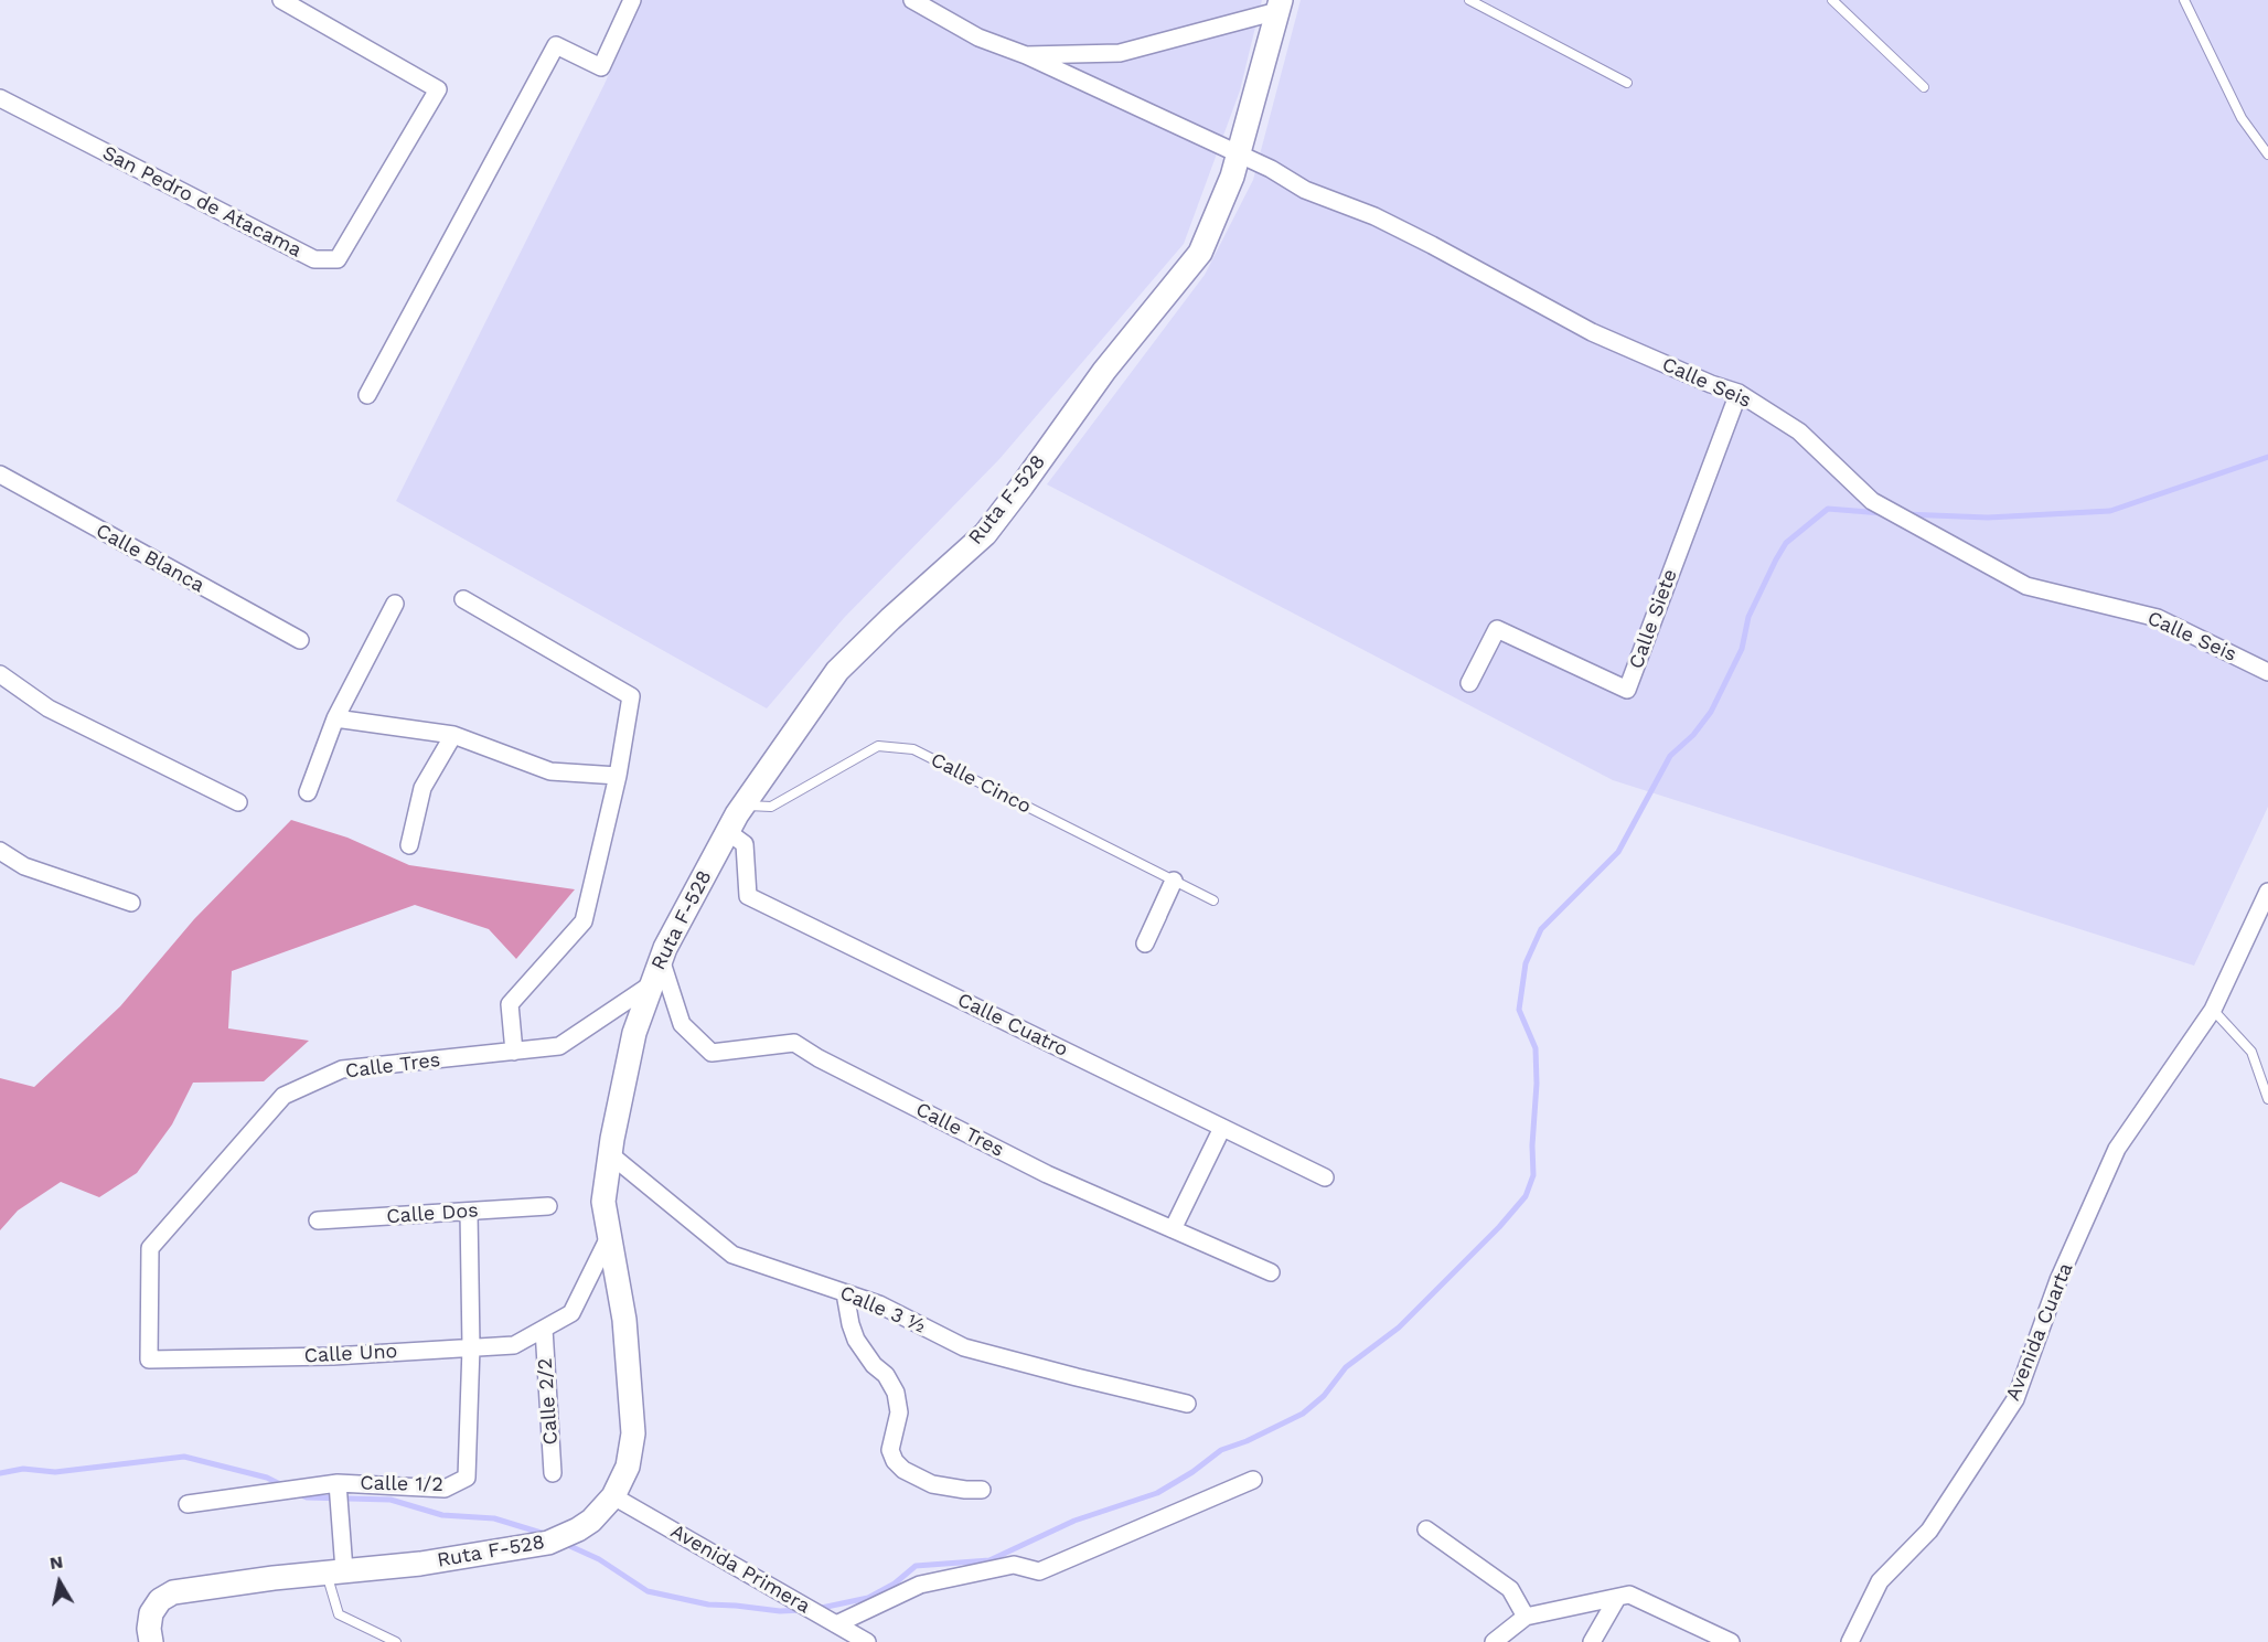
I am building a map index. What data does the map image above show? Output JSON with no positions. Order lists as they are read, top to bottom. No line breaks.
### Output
{"streets":{"main road":["Ruta F-528"],"street":["San Pedro de Atacama","Calle Seis","Calle Blanca","Calle Siete","Calle Cuatro","Calle Tres","Calle Dos","Calle 3 ½","Avenida Cuarta","Calle Uno","Calle 2/2","Calle 1/2","Avenida Primera"],"lane":["Calle Cinco"]},"crossings":[["Calle Seis","Ruta F-528"],["Calle Seis","Calle Siete"],["Ruta F-528","Calle Cinco"],["Ruta F-528","Calle Cuatro"],["Ruta F-528","Calle Tres"],["Ruta F-528","Calle 3 ½"],["Ruta F-528","Calle Uno"],["Ruta F-528","Avenida Primera"],["Calle Tres","Calle Uno"],["Calle Dos","Calle 1/2"],["Calle Uno","Calle 2/2"],["Calle Uno","Calle 1/2"]],"north":"top"}
